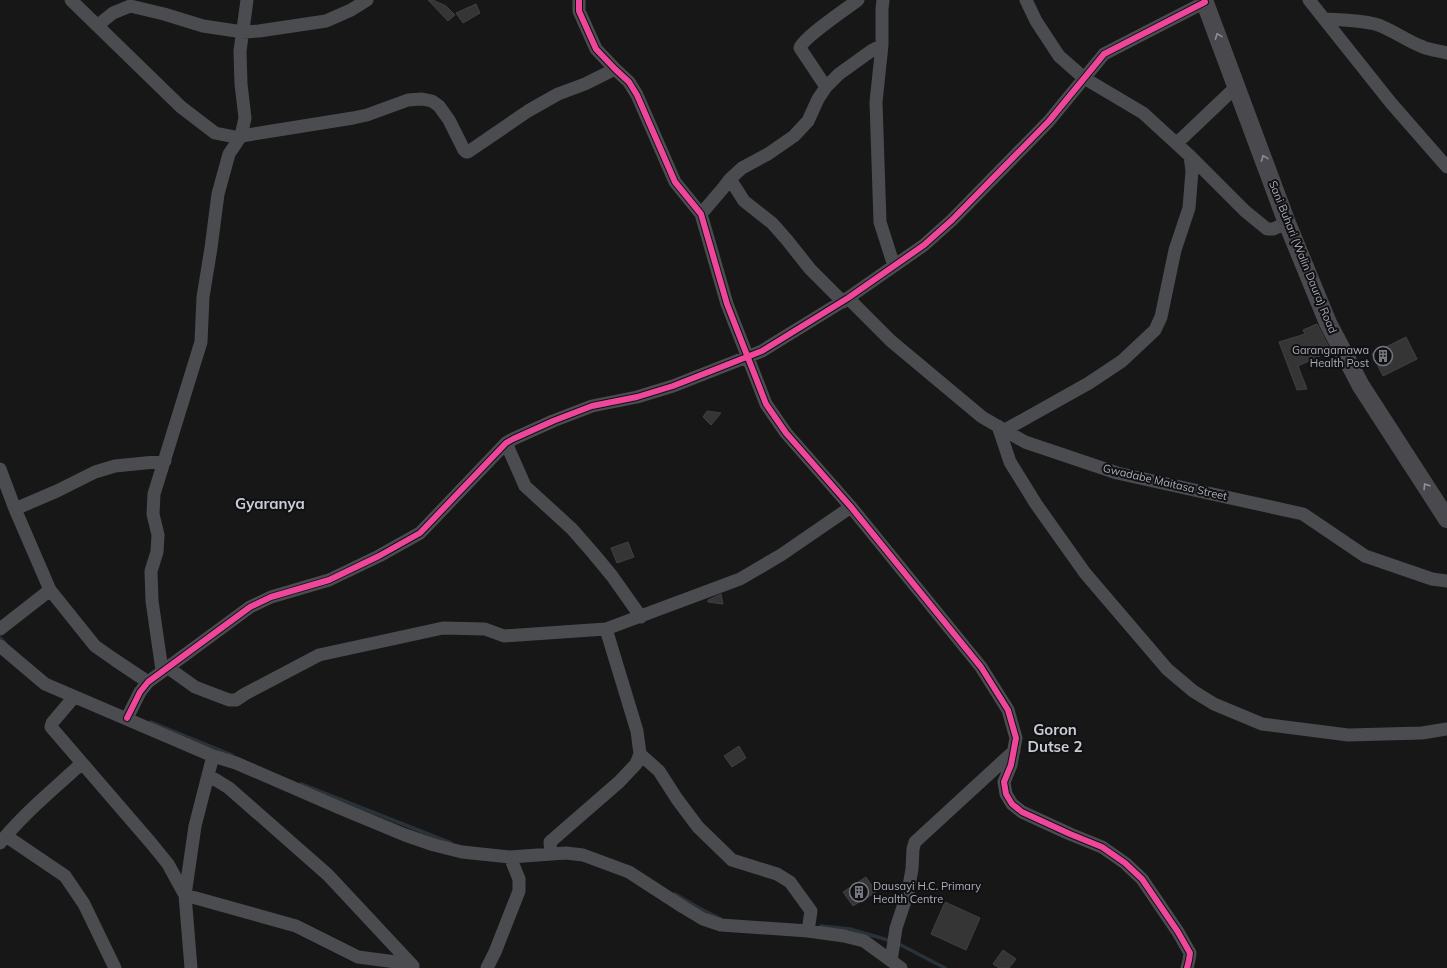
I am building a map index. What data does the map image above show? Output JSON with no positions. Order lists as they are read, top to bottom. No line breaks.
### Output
{"streets":{"street":["Sani Buhari (Walin Daura) Road","Gwadabe Maitasa Street"]},"districts":["Gyaranya","Goron Dutse 2"],"places":{"building":["Garangamawa Health Post","Dausayi H.C. Primary Health Centre"]}}
